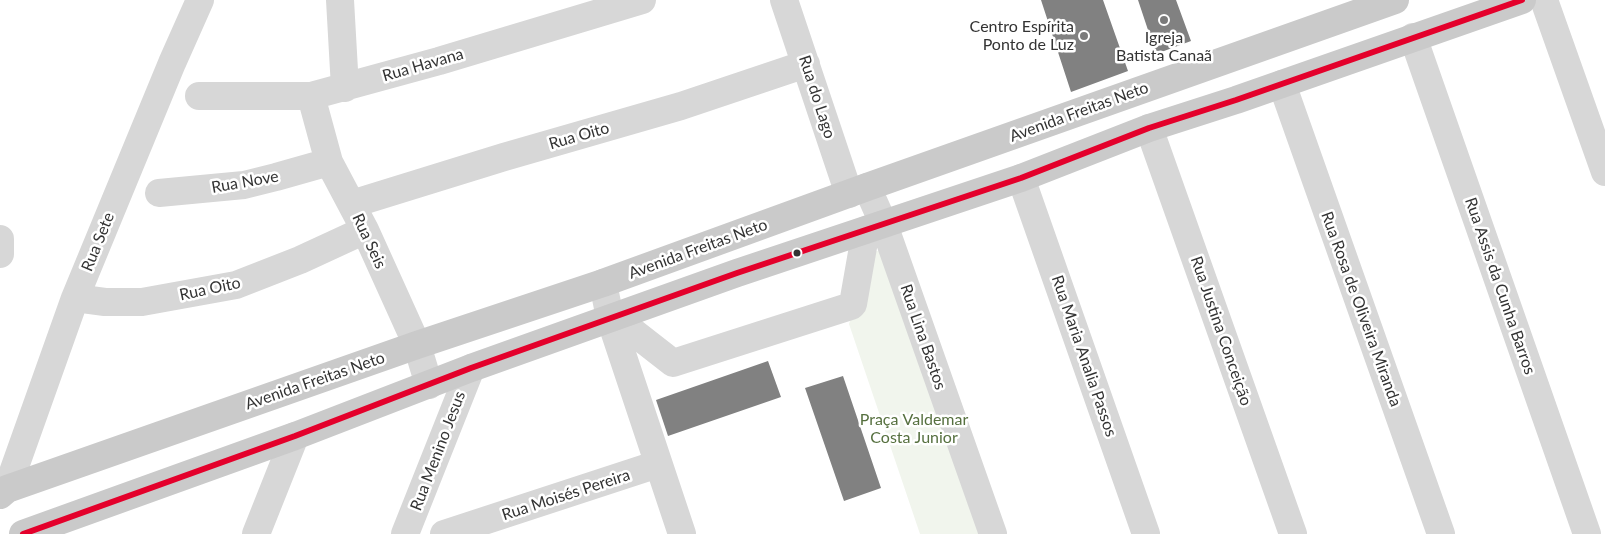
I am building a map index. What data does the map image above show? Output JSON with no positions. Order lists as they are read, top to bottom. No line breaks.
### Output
{"streets":{"main road":["Avenida Freitas Neto"],"street":["Rua Havana","Rua do Lago","Rua Oito","Rua Nove","Rua Seis","Rua Sete","Rua Assis da Cunha Barros","Rua Rosa de Oliveira Miranda","Rua Justina Conceição","Rua Lina Bastos","Rua Maria Analia Passos","Rua Menino Jesus","Rua Moisés Pereira"]},"crossings":[["Rua Havana","Rua Seis"],["Rua do Lago","Avenida Freitas Neto"],["Rua do Lago","Rua Oito"],["Rua do Lago","Rua Lina Bastos"],["Avenida Freitas Neto","Rua Seis"],["Avenida Freitas Neto","Rua Sete"],["Rua Oito","Rua Seis"],["Rua Oito","Rua Sete"],["Rua Nove","Rua Seis"]],"parks":["Praça Valdemar Costa Junior"],"places":["Igreja Batista Canaã","Centro Espírita Ponto de Luz"]}
